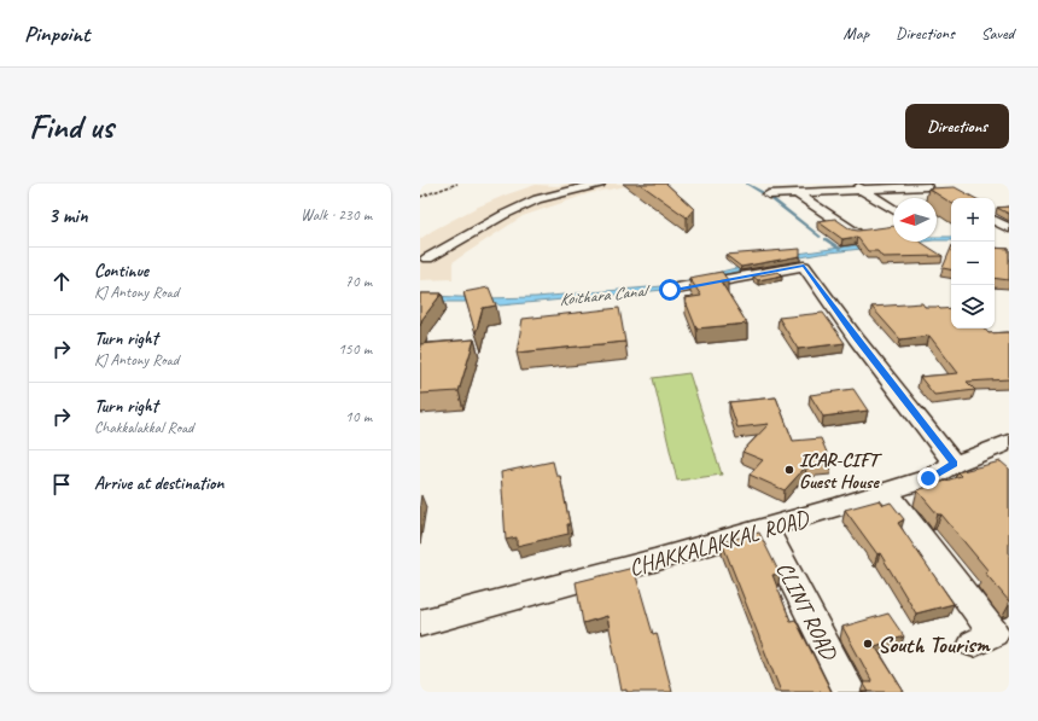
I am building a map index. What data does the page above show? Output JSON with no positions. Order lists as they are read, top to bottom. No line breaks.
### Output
{"streets":{"street":["CHAKKALAKKAL ROAD","CLINT ROAD"]},"crossings":[["CHAKKALAKKAL ROAD","CLINT ROAD"]],"water":["Koithara Canal"],"places":["ICAR-CIFT Guest House","South Tourism"],"north":"left","page":{"header":"Pinpoint","nav":["Map","Directions","Saved"],"buttons":"Directions","title":"Find us","heading":["3 min","Walk · 230 m"],"map_buttons":["+","−"],"list":[["Continue","KJ Antony Road","70 m"],["Turn right","KJ Antony Road","150 m"],["Turn right","Chakkalakkal Road","10 m"],"Arrive at destination"]}}
